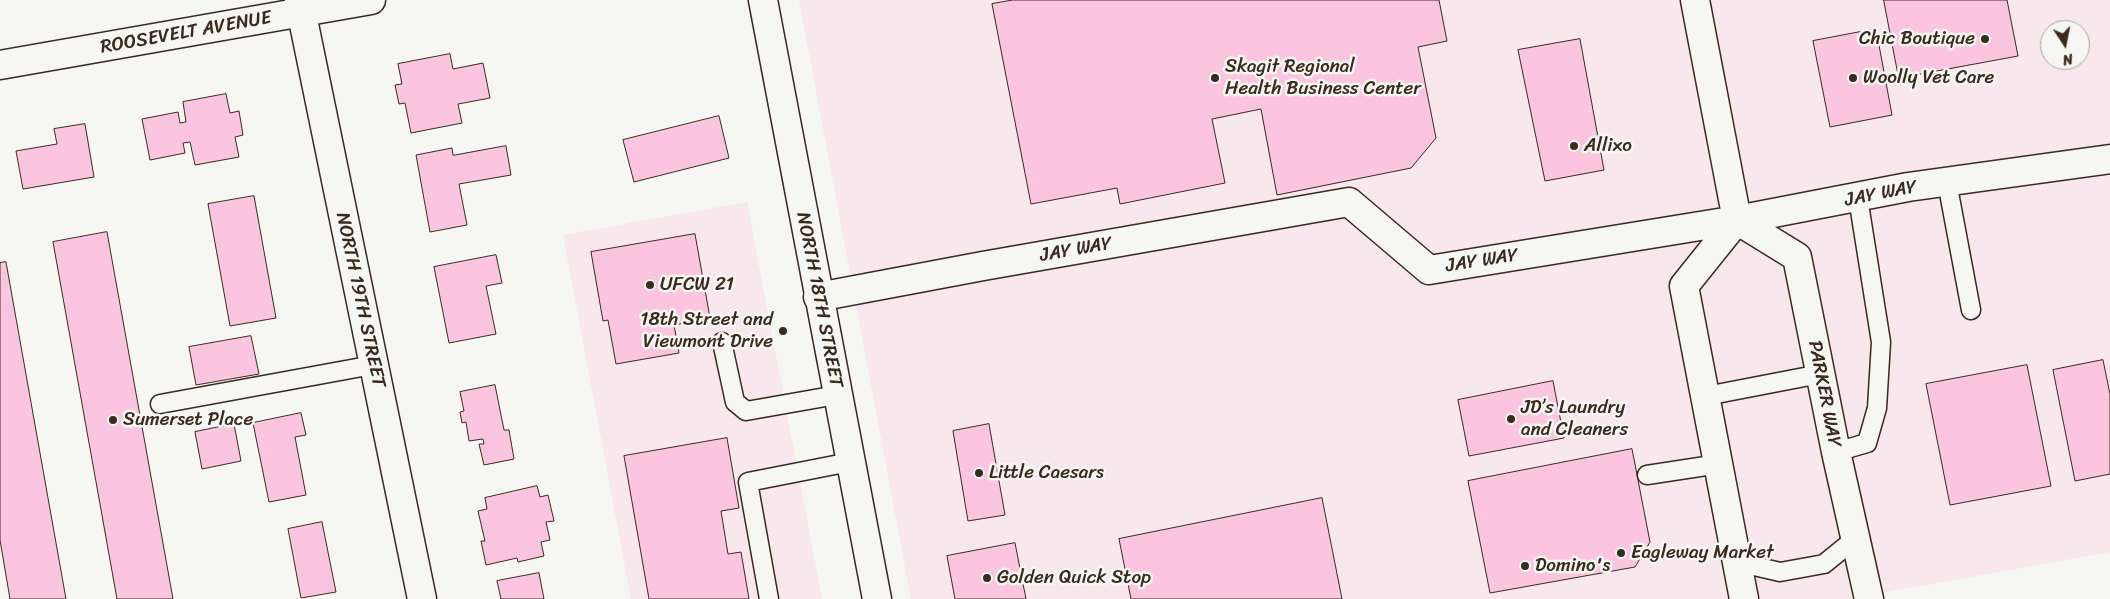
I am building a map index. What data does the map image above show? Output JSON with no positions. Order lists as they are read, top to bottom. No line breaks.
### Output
{"streets":{"street":["ROOSEVELT AVENUE","JAY WAY","NORTH 19TH STREET","NORTH 18TH STREET","PARKER WAY"]},"crossings":[["ROOSEVELT AVENUE","NORTH 19TH STREET"],["JAY WAY","NORTH 18TH STREET"],["JAY WAY","PARKER WAY"]],"places":["Chic Boutique","Skagit Regional Health Business Center","Woolly Vet Care","Allixo","UFCW 21","18th Street and Viewmont Drive","JD’s Laundry and Cleaners","Sumerset Place","Little Caesars","Eagleway Market","Domino's","Golden Quick Stop"],"north":"bottom"}
